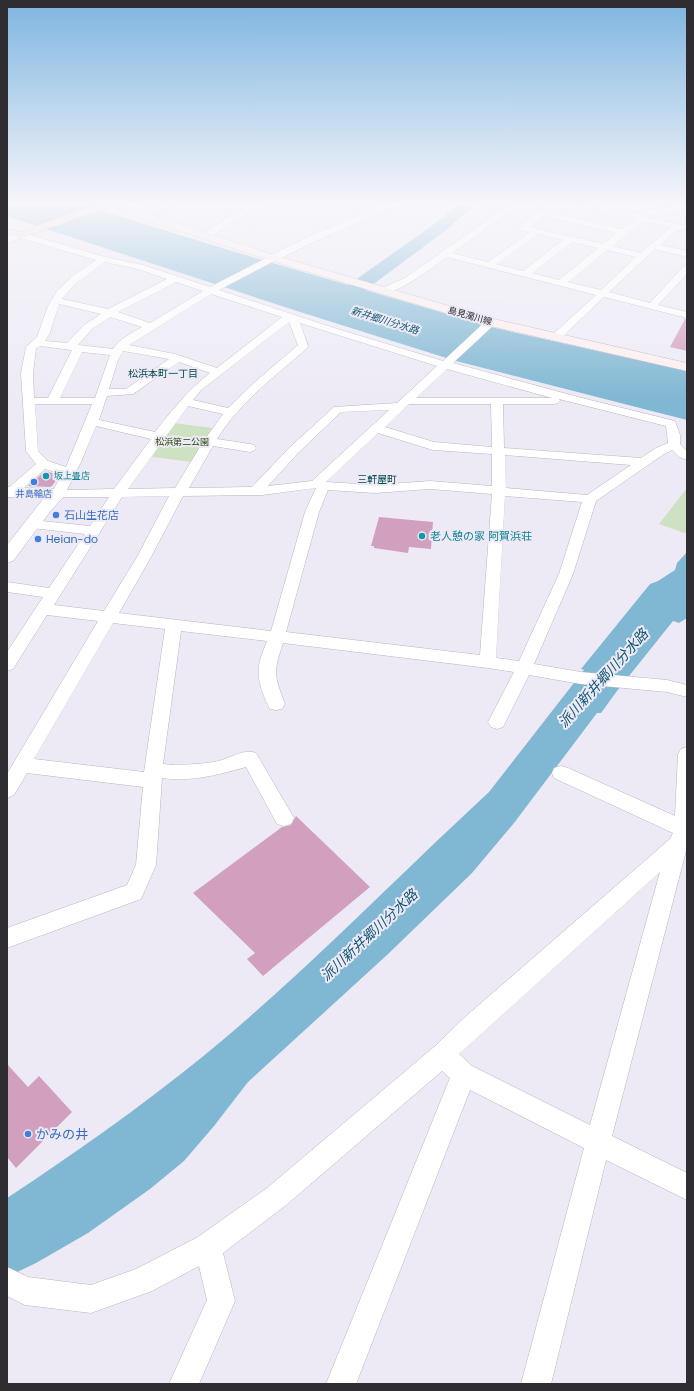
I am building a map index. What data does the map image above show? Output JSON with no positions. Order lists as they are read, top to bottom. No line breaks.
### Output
{"streets":{"main road":["島見濁川線"]},"districts":["松浜本町一丁目","三軒屋町"],"water":["新井郷川分水路","派川新井郷川分水路"],"parks":["松浜第二公園"],"places":["坂上畳店","井島輪店","石山生花店","老人憩の家 阿賀浜荘","Heian-do","かみの井"]}
